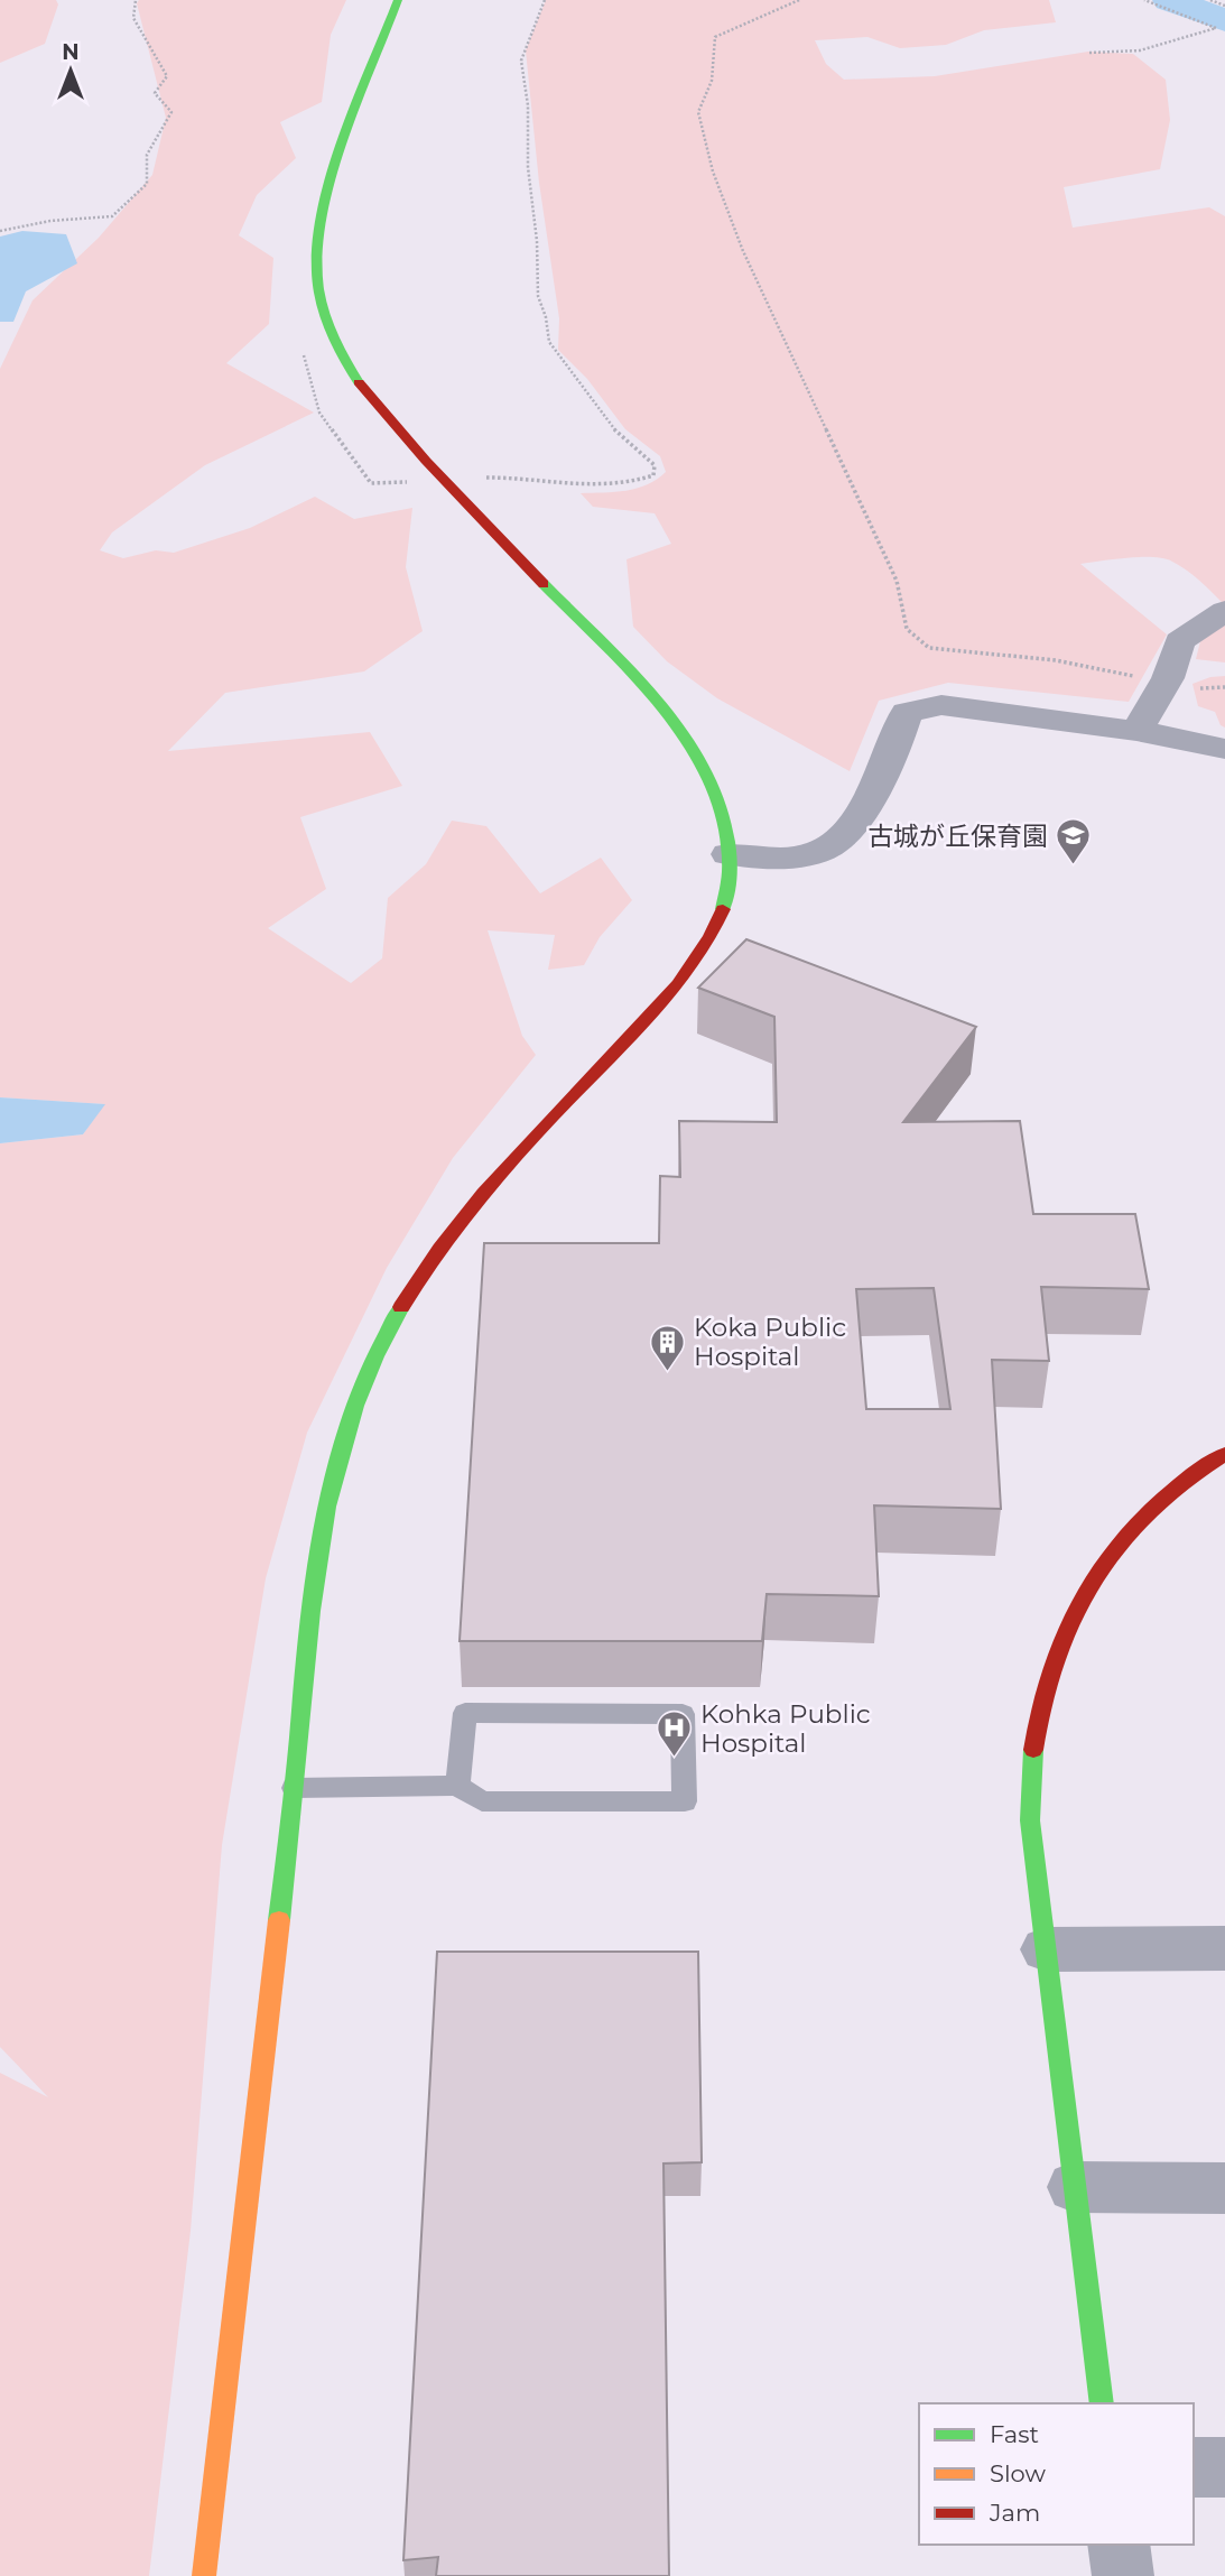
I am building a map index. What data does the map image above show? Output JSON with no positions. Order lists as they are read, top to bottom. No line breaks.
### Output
{"places":{"school or university":["古城が丘保育園"],"building":["Koka Public Hospital"],"hospital":["Kohka Public Hospital"]},"legend":["Fast","Slow","Jam"],"north":"top"}
